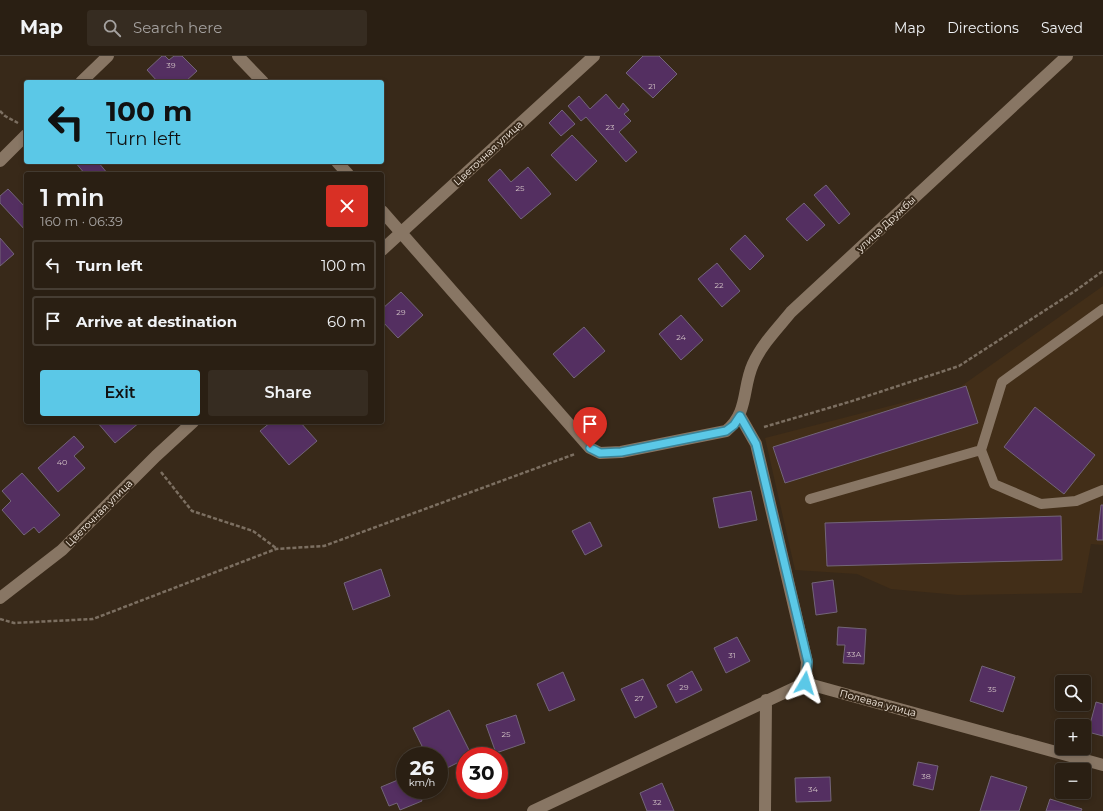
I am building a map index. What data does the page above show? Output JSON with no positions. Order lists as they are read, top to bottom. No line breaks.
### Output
{"streets":{"street":["Цветочная улица","улица Дружбы","Полевая улица"]},"house_numbers":["39","21","23","25","22","29","24","40","33А","31","29","35","27","25","38","34","32"],"page":{"header":"Map","search":"Search here","nav":["Map","Directions","Saved"],"turn":["100 m","Turn left"],"heading":["1 min","160 m · 06:39"],"list":[{"name":"Turn left","value":"100 m"},{"name":"Arrive at destination","value":"60 m"}],"buttons":["Exit","Share"],"map_buttons":["+","−"],"speed":"26 km/h","limit":"30"}}
